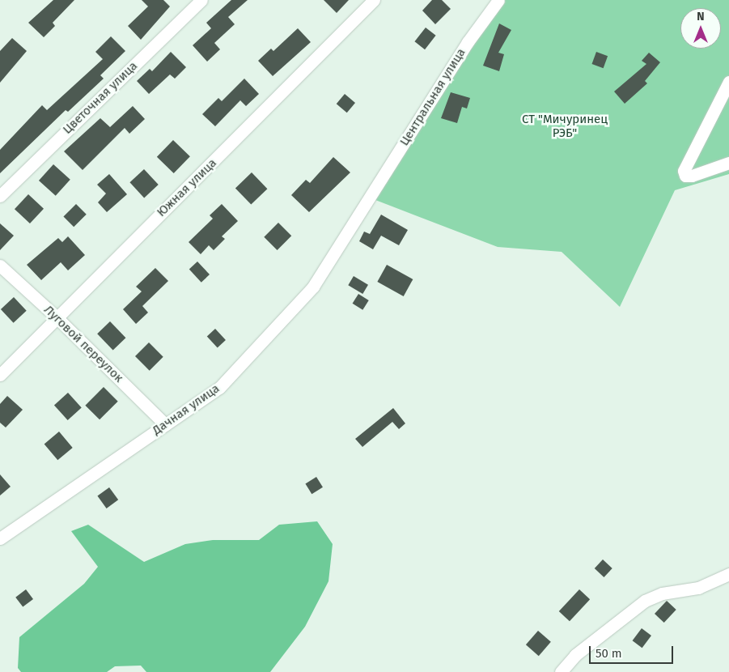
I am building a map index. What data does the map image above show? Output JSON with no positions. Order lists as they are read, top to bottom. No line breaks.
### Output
{"streets":{"street":["Центральная улица","Цветочная улица","Южная улица","Луговой переулок","Дачная улица"]},"crossings":[["Центральная улица","Дачная улица"],["Южная улица","Луговой переулок"],["Луговой переулок","Дачная улица"]],"parks":["СТ \"Мичуринец РЭБ\""],"scale_bar":"50 m","north":"top"}
